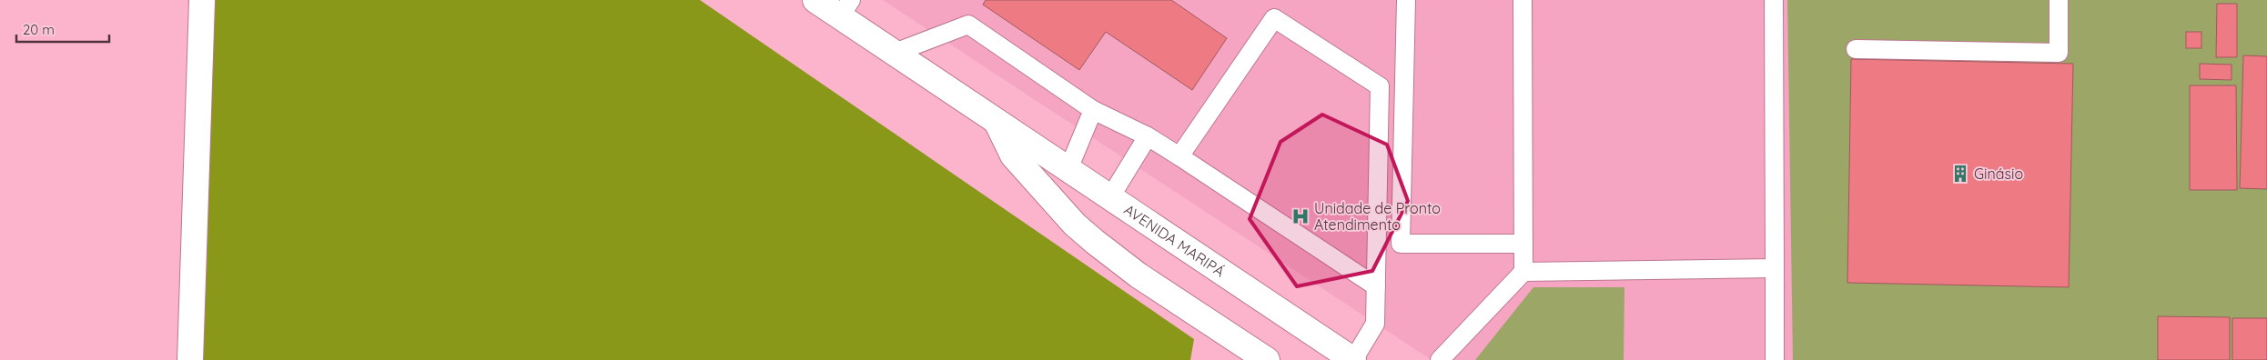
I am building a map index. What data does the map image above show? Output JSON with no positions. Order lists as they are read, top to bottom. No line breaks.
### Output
{"streets":{"main road":["AVENIDA MARIPÁ"]},"places":{"building":["Ginásio"],"hospital":["Unidade de Pronto Atendimento"]},"scale_bar":"20 m"}
